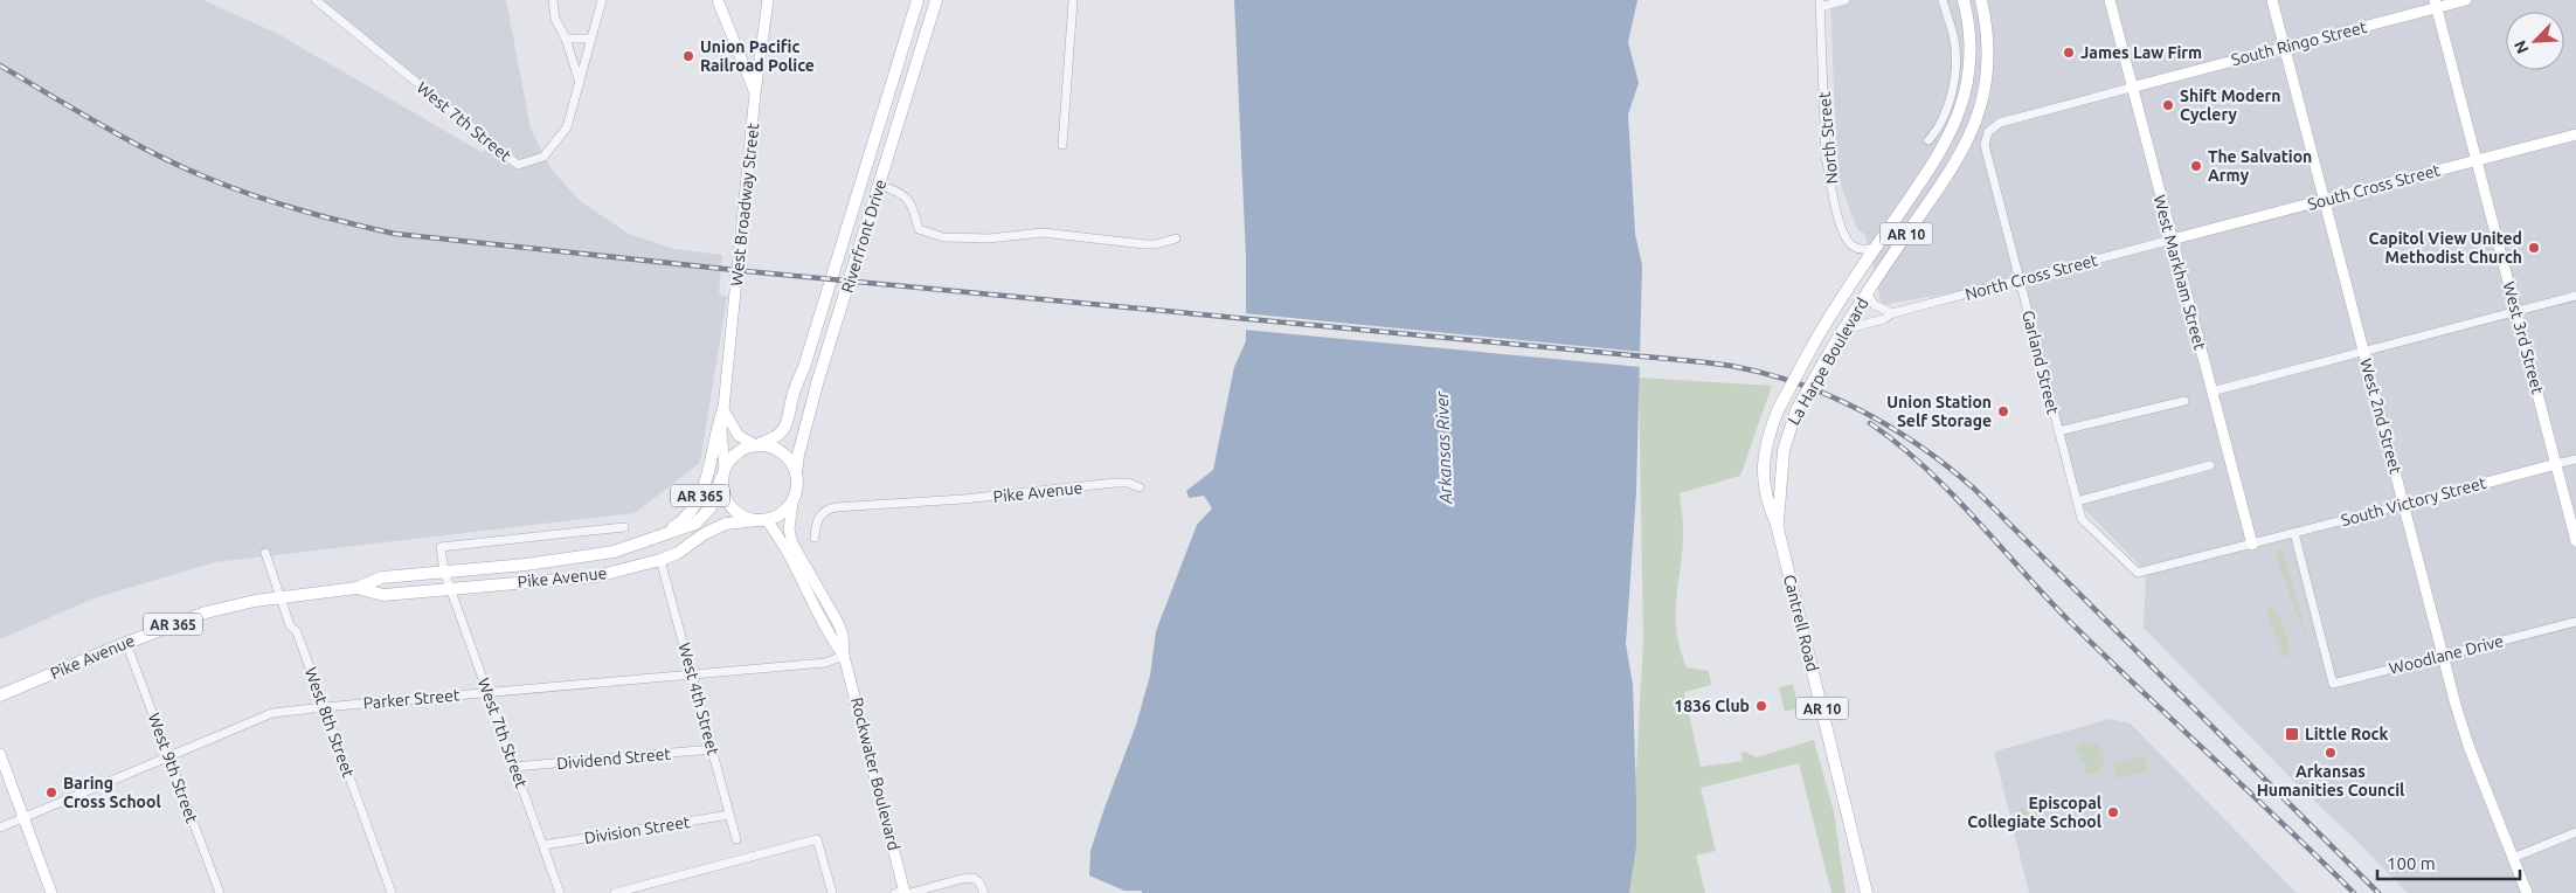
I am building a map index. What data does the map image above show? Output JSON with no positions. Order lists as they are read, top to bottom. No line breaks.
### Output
{"streets":{"main road":["AR 10","Riverfront Drive","La Harpe Boulevard","Pike Avenue","AR 365","Cantrell Road"],"street":["South Ringo Street","West 7th Street","North Street","South Cross Street","West Broadway Street","West Markham Street","North Cross Street","West 3rd Street","Garland Street","West 2nd Street","South Victory Street","Woodlane Drive","Parker Street","West 4th Street","West 8th Street","Dividend Street","West 9th Street","Rockwater Boulevard","Division Street"]},"crossings":[["South Ringo Street","West Markham Street"],["South Ringo Street","West 3rd Street"],["South Ringo Street","Garland Street"],["South Ringo Street","West 2nd Street"],["West 7th Street","Pike Avenue"],["West 7th Street","Parker Street"],["West 7th Street","Dividend Street"],["West 7th Street","Division Street"],["North Street","La Harpe Boulevard"],["South Cross Street","West Markham Street"],["South Cross Street","North Cross Street"],["South Cross Street","West 3rd Street"],["South Cross Street","West 2nd Street"],["West Broadway Street","Riverfront Drive"],["West Broadway Street","Pike Avenue"],["West Broadway Street","AR 365"],["West Broadway Street","Rockwater Boulevard"],["Riverfront Drive","Pike Avenue"],["Riverfront Drive","AR 365"],["Riverfront Drive","Rockwater Boulevard"],["West Markham Street","North Cross Street"],["West Markham Street","Garland Street"],["West Markham Street","South Victory Street"],["North Cross Street","La Harpe Boulevard"],["North Cross Street","Garland Street"],["West 3rd Street","South Victory Street"],["La Harpe Boulevard","Cantrell Road"],["Garland Street","South Victory Street"],["West 2nd Street","South Victory Street"],["West 2nd Street","Woodlane Drive"],["Pike Avenue","AR 365"],["Pike Avenue","West 4th Street"],["Pike Avenue","West 8th Street"],["Pike Avenue","West 9th Street"],["Pike Avenue","Rockwater Boulevard"],["AR 365","Rockwater Boulevard"],["South Victory Street","Woodlane Drive"],["Parker Street","West 4th Street"],["Parker Street","West 8th Street"],["Parker Street","West 9th Street"],["Parker Street","Rockwater Boulevard"],["West 4th Street","Dividend Street"],["West 4th Street","Division Street"]],"water":["Arkansas River"],"places":{"other":["James Law Firm","Union Pacific Railroad Police","Shift Modern Cyclery","The Salvation Army","Capitol View United Methodist Church","Union Station Self Storage","1836 Club","Arkansas Humanities Council","Baring Cross School","Episcopal Collegiate School"],"transit":["Little Rock"]},"scale_bar":"100 m","north":"bottom left"}
